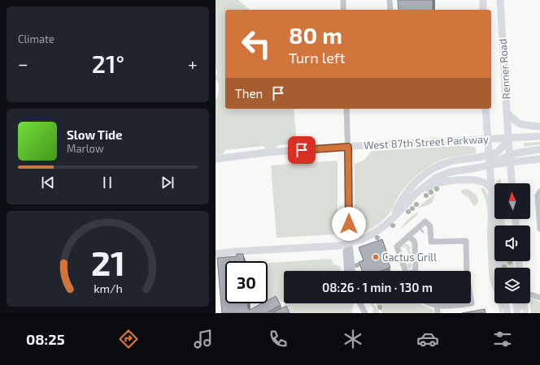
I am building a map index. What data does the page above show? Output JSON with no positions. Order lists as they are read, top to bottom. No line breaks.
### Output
{"streets":{"main road":["Renner Road","West 87th Street Parkway"]},"crossings":[["Renner Road","West 87th Street Parkway"]],"places":["Cactus Grill"],"north":"top","page":{"tile":"Climate","turn":["80 m","Turn left"],"heat":["−","21°","+"],"then":"Then","song":["Slow Tide","Marlow"],"limit":"30","trip":"08:26 · 1 min · 130 m","tabs":"08:25","gauge":["21","km/h"]}}
